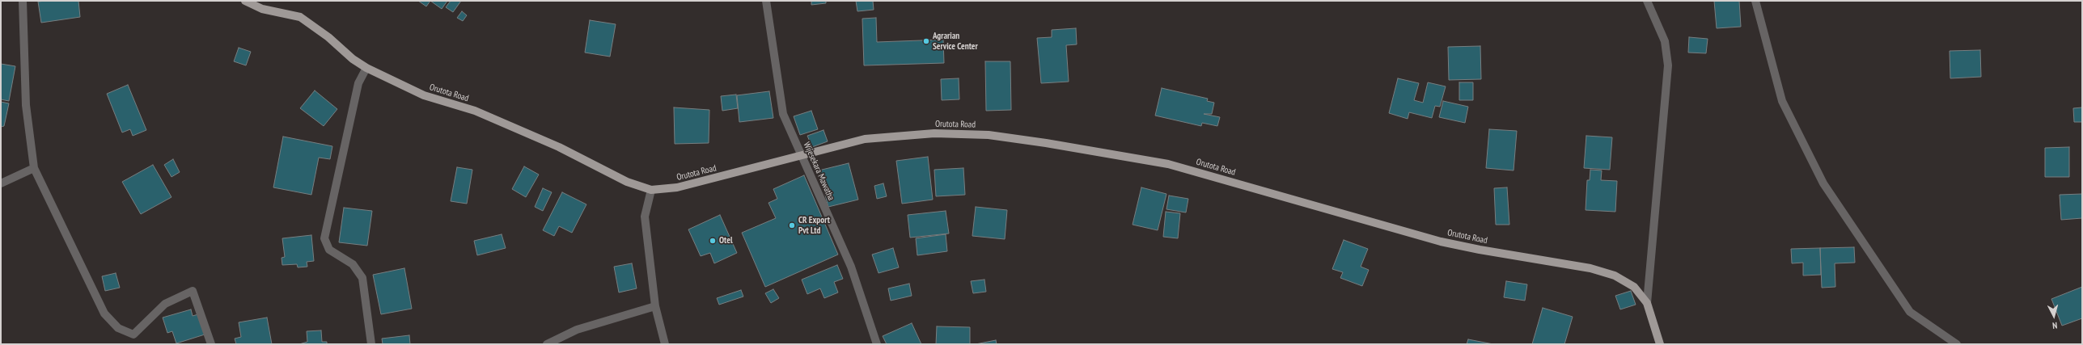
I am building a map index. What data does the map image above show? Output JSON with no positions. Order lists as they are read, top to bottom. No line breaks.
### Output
{"streets":{"main road":["Orutota Road"],"street":["Wijesekara Mawatha"]},"crossings":[["Orutota Road","Wijesekara Mawatha"]],"places":["Agrarian Service Center","CR Export Pvt Ltd","Otel"],"north":"bottom"}
